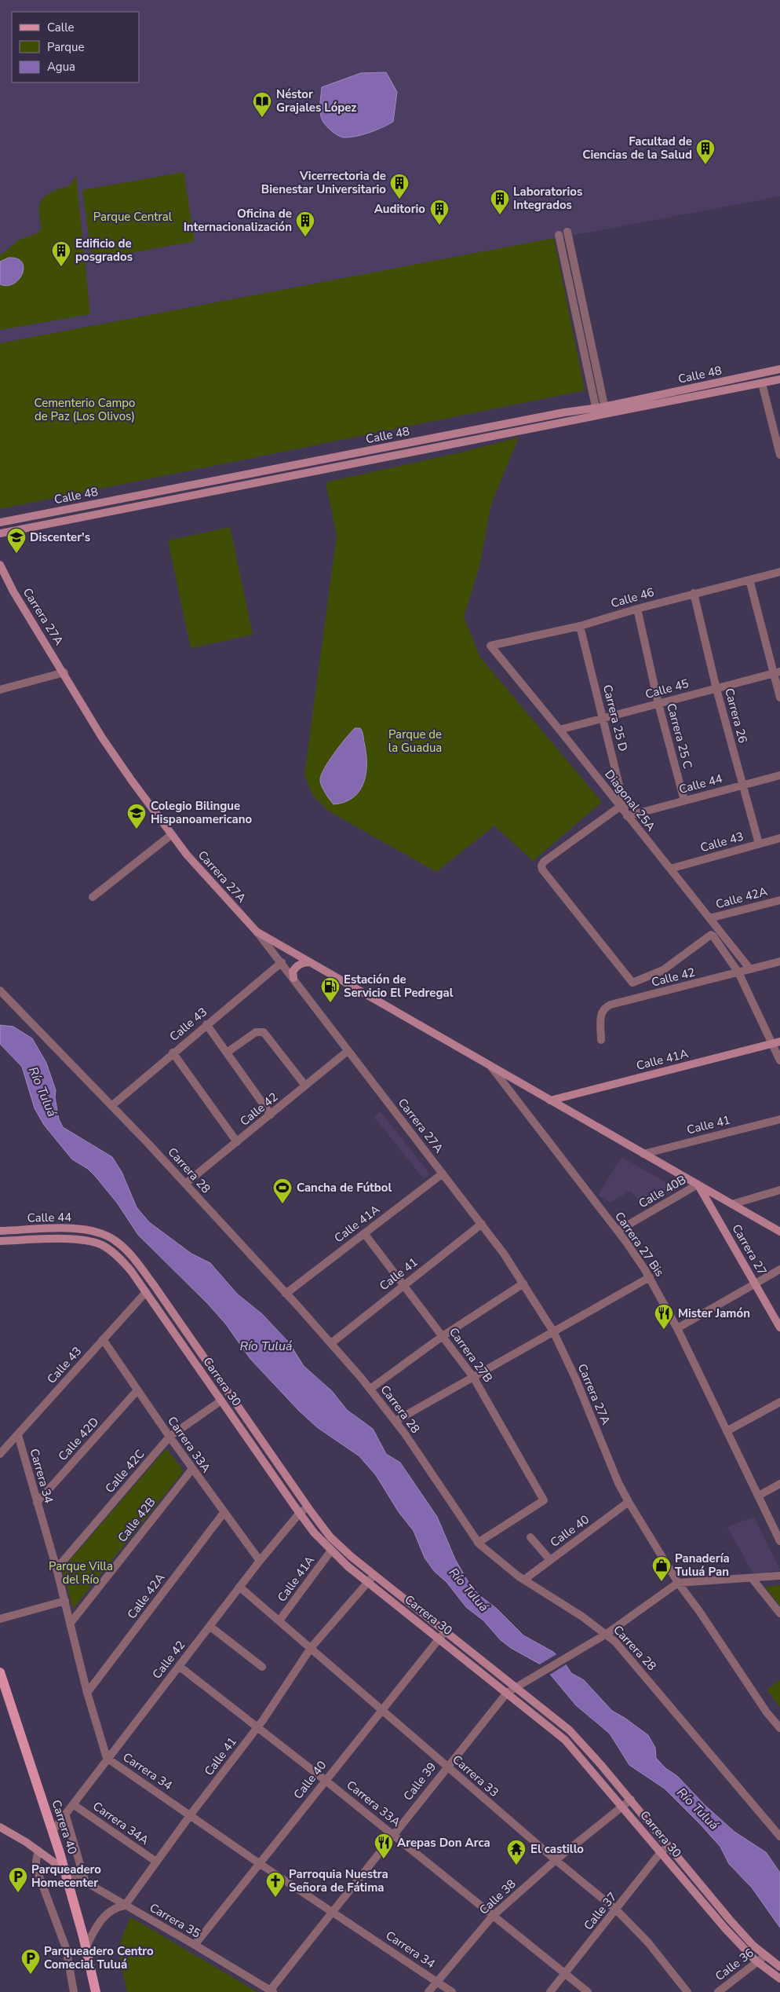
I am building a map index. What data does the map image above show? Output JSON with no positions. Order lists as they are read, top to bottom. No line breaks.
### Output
{"streets":{"main road":["Calle 48","Carrera 27A","Calle 44","Calle 41A","Carrera 27","Carrera 30","Carrera 40"],"street":["Calle 46","Calle 45","Carrera 26","Carrera 25 D","Carrera 25 C","Diagonal 25A","Calle 43","Calle 42A","Calle 42","Calle 41","Carrera 28","Calle 40B","Carrera 27 Bis","Carrera 27B","Calle 42D","Carrera 33A","Calle 42C","Carrera 34","Calle 42B","Calle 40","Carrera 33","Calle 39","Carrera 34A","Calle 38","Calle 37","Carrera 35","Calle 36"]},"crossings":[["Calle 46","Carrera 26"],["Calle 46","Carrera 25 D"],["Calle 46","Carrera 25 C"],["Calle 46","Diagonal 25A"],["Carrera 27A","Calle 43"],["Carrera 27A","Calle 42"],["Carrera 27A","Calle 41A"],["Carrera 27A","Calle 41"],["Carrera 27A","Calle 40"],["Carrera 27A","Calle 39"],["Calle 45","Carrera 26"],["Calle 45","Carrera 25 D"],["Calle 45","Carrera 25 C"],["Calle 45","Diagonal 25A"],["Carrera 26","Calle 44"],["Carrera 26","Calle 43"],["Carrera 25 D","Diagonal 25A"],["Carrera 25 C","Calle 44"],["Calle 44","Diagonal 25A"],["Calle 44","Carrera 30"],["Diagonal 25A","Calle 43"],["Diagonal 25A","Calle 42A"],["Diagonal 25A","Calle 42"],["Calle 43","Carrera 28"],["Calle 43","Carrera 30"],["Calle 43","Carrera 33A"],["Calle 43","Carrera 34"],["Calle 42A","Carrera 33A"],["Calle 42A","Carrera 34"],["Calle 42","Carrera 28"],["Calle 42","Carrera 30"],["Calle 42","Carrera 33A"],["Calle 42","Carrera 34"],["Calle 42","Carrera 33"],["Calle 42","Carrera 34A"],["Calle 42","Carrera 40"],["Calle 41A","Carrera 28"],["Calle 41A","Carrera 27B"],["Calle 41A","Carrera 30"],["Calle 41A","Carrera 33"],["Calle 41","Carrera 28"],["Calle 41","Carrera 27B"],["Calle 41","Carrera 30"],["Calle 41","Carrera 33A"],["Calle 41","Carrera 34"],["Calle 41","Carrera 33"],["Calle 41","Carrera 34A"],["Calle 41","Carrera 35"],["Carrera 28","Carrera 27B"],["Carrera 28","Calle 40"],["Carrera 28","Calle 39"],["Calle 40B","Carrera 27 Bis"],["Calle 40B","Carrera 27"],["Carrera 30","Calle 42C"],["Carrera 30","Calle 40"],["Carrera 30","Calle 39"],["Carrera 30","Calle 38"],["Carrera 30","Calle 37"],["Carrera 30","Calle 36"],["Calle 42D","Carrera 33A"],["Calle 42D","Carrera 34"],["Carrera 33A","Calle 42C"],["Carrera 33A","Calle 42B"],["Carrera 33A","Calle 40"],["Carrera 33A","Calle 39"],["Carrera 33A","Calle 38"],["Carrera 33A","Calle 37"],["Calle 42C","Carrera 34"],["Carrera 34","Calle 42B"],["Carrera 34","Calle 40"],["Carrera 34","Calle 39"],["Carrera 34","Calle 38"],["Calle 40","Carrera 33"],["Calle 40","Carrera 35"],["Carrera 33","Calle 39"],["Carrera 33","Calle 38"],["Carrera 33","Calle 37"],["Calle 39","Carrera 35"],["Carrera 40","Carrera 35"]],"water":["Río Tuluá"],"parks":["Parque Central","Cementerio Campo de Paz (Los Olivos)","Parque de la Guadua","Parque Villa del Río"],"places":{"library":["Néstor Grajales López"],"building":["Facultad de Ciencias de la Salud","Vicerrectoria de Bienestar Universitario","Laboratorios Integrados","Auditorio","Oficina de Internacionalización","Edificio de posgrados"],"school or university":["Discenter's","Colegio Bilingue Hispanoamericano"],"fuel station":["Estación de Servicio El Pedregal"],"sports":["Cancha de Fútbol"],"restaurant":["Mister Jamón","Arepas Don Arca"],"shop":["Panadería Tuluá Pan"],"temple":["El castillo"],"parking":["Parqueadero Homecenter","Parqueadero Centro Comecial Tuluá"],"church":["Parroquia Nuestra Señora de Fátima"]},"legend":["Calle","Parque","Agua"]}
